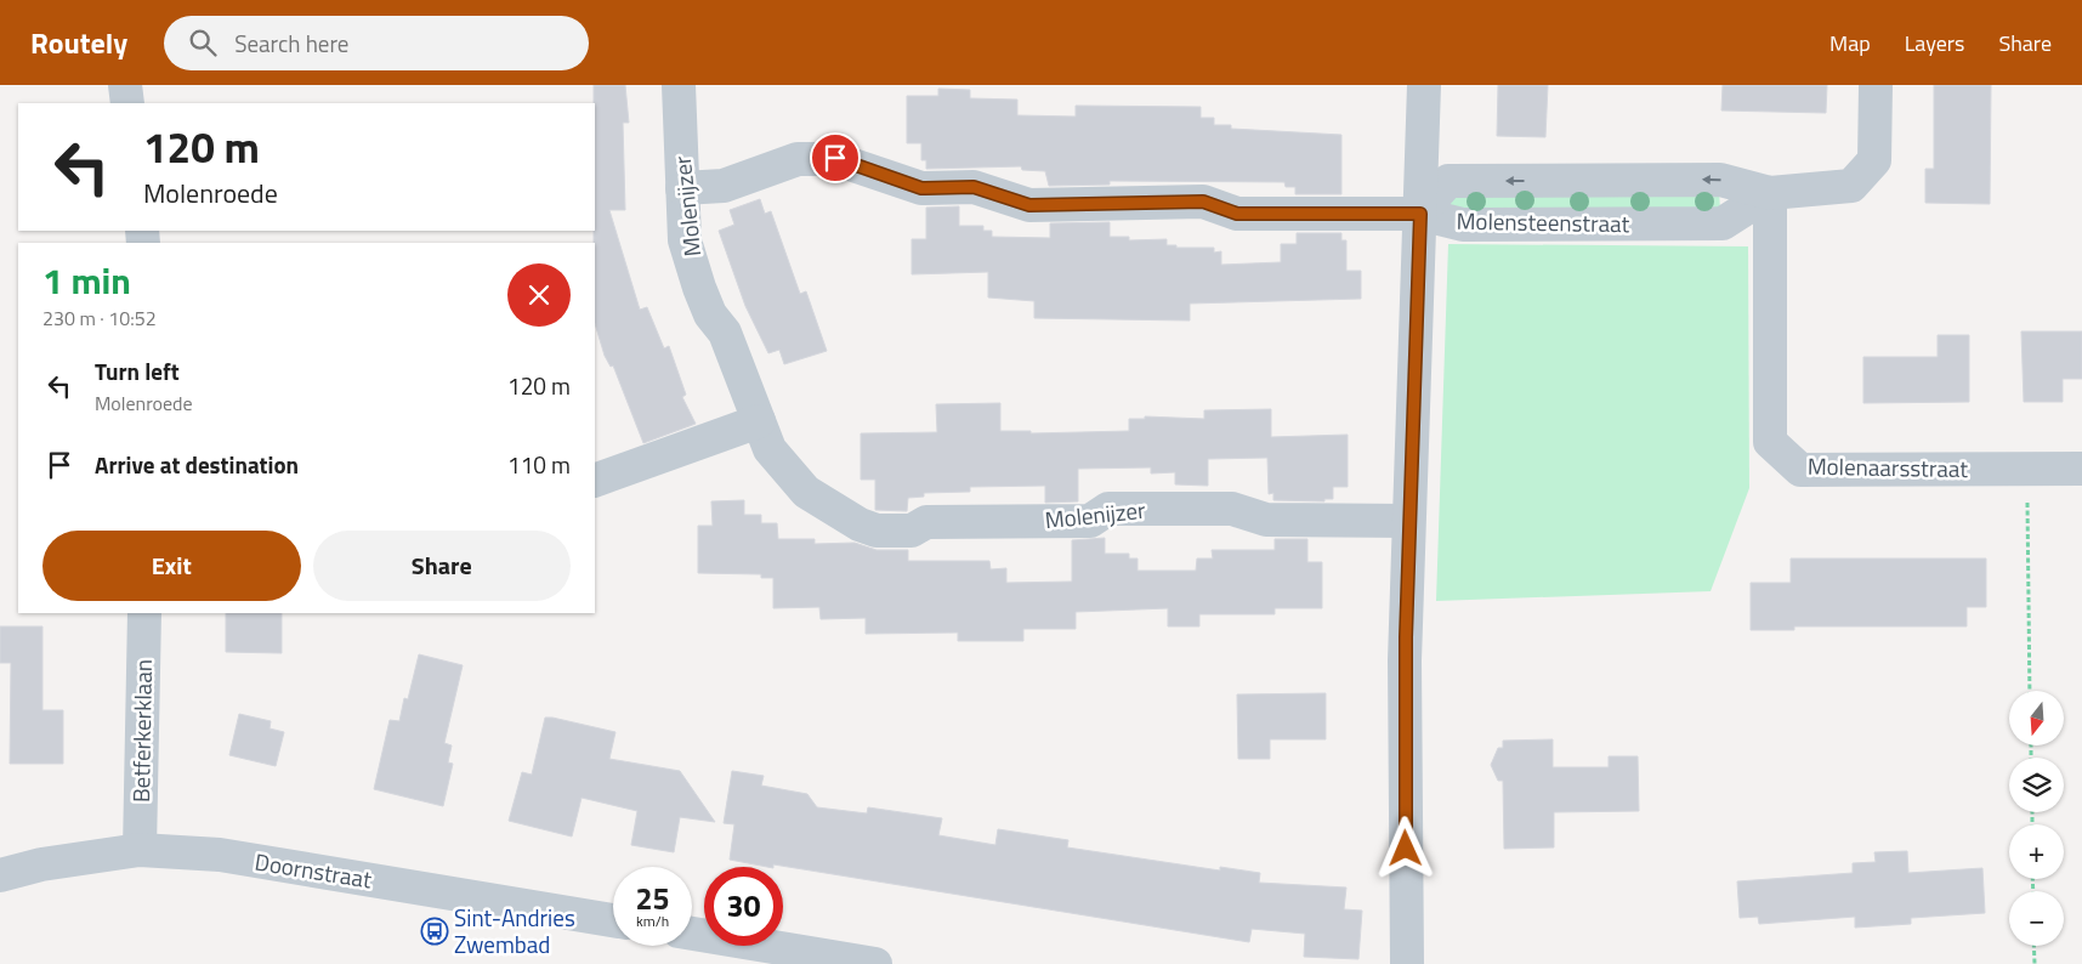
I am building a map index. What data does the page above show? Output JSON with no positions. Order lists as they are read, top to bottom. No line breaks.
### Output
{"streets":{"street":["Molenijzer","Molensteenstraat","Molenaarsstraat","Betferkerklaan","Doornstraat"]},"crossings":[["Molensteenstraat","Molenaarsstraat"],["Betferkerklaan","Doornstraat"]],"places":{"bus stop":["Sint-Andries Zwembad"]},"north":"bottom","page":{"header":"Routely","search":"Search here","nav":["Map","Layers","Share"],"turn":["120 m","Molenroede"],"heading":["1 min","230 m · 10:52"],"list":[{"name":"Turn left","note":"Molenroede","value":"120 m"},{"name":"Arrive at destination","value":"110 m"}],"buttons":["Exit","Share"],"map_buttons":["+","−"],"speed":"25 km/h","limit":"30"}}
